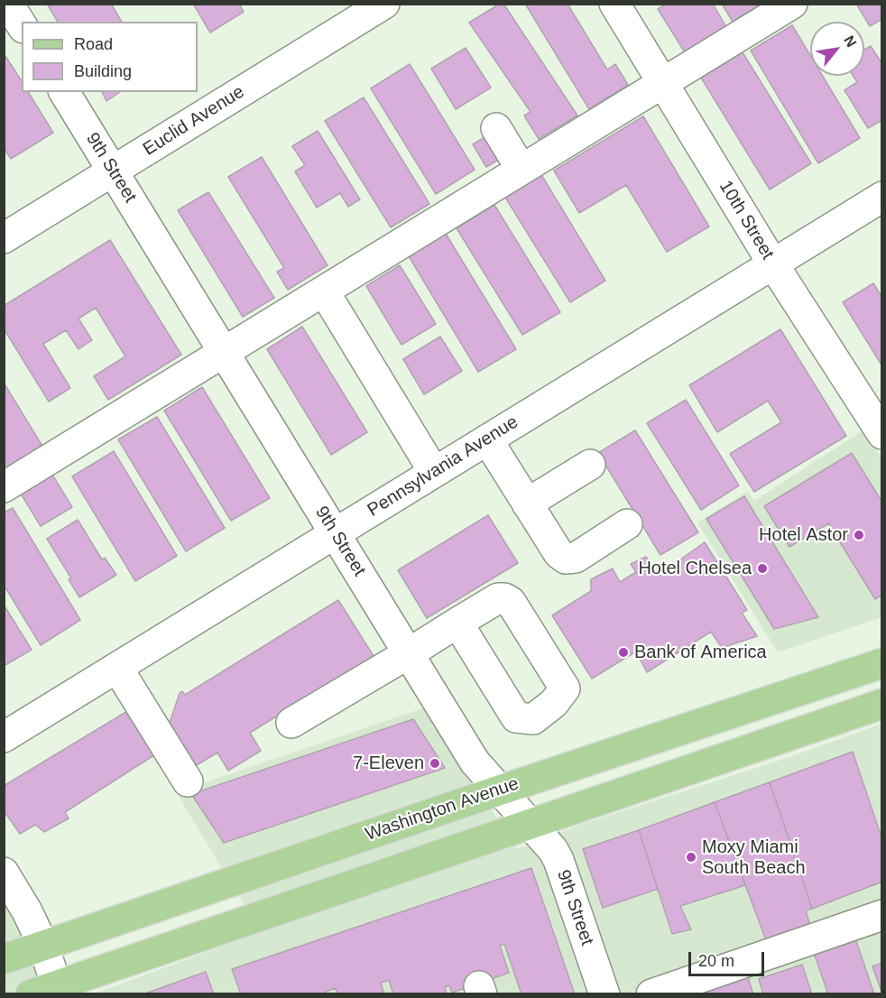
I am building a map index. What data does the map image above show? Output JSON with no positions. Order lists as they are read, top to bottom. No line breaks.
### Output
{"streets":{"main road":["Washington Avenue"],"street":["Euclid Avenue","9th Street","10th Street","Pennsylvania Avenue"]},"crossings":[["Euclid Avenue","9th Street"],["9th Street","Pennsylvania Avenue"],["9th Street","Washington Avenue"],["10th Street","Pennsylvania Avenue"]],"places":["Hotel Astor","Hotel Chelsea","Bank of America","7-Eleven","Moxy Miami South Beach"],"legend":["Road","Building"],"scale_bar":"20 m","north":"top right"}
